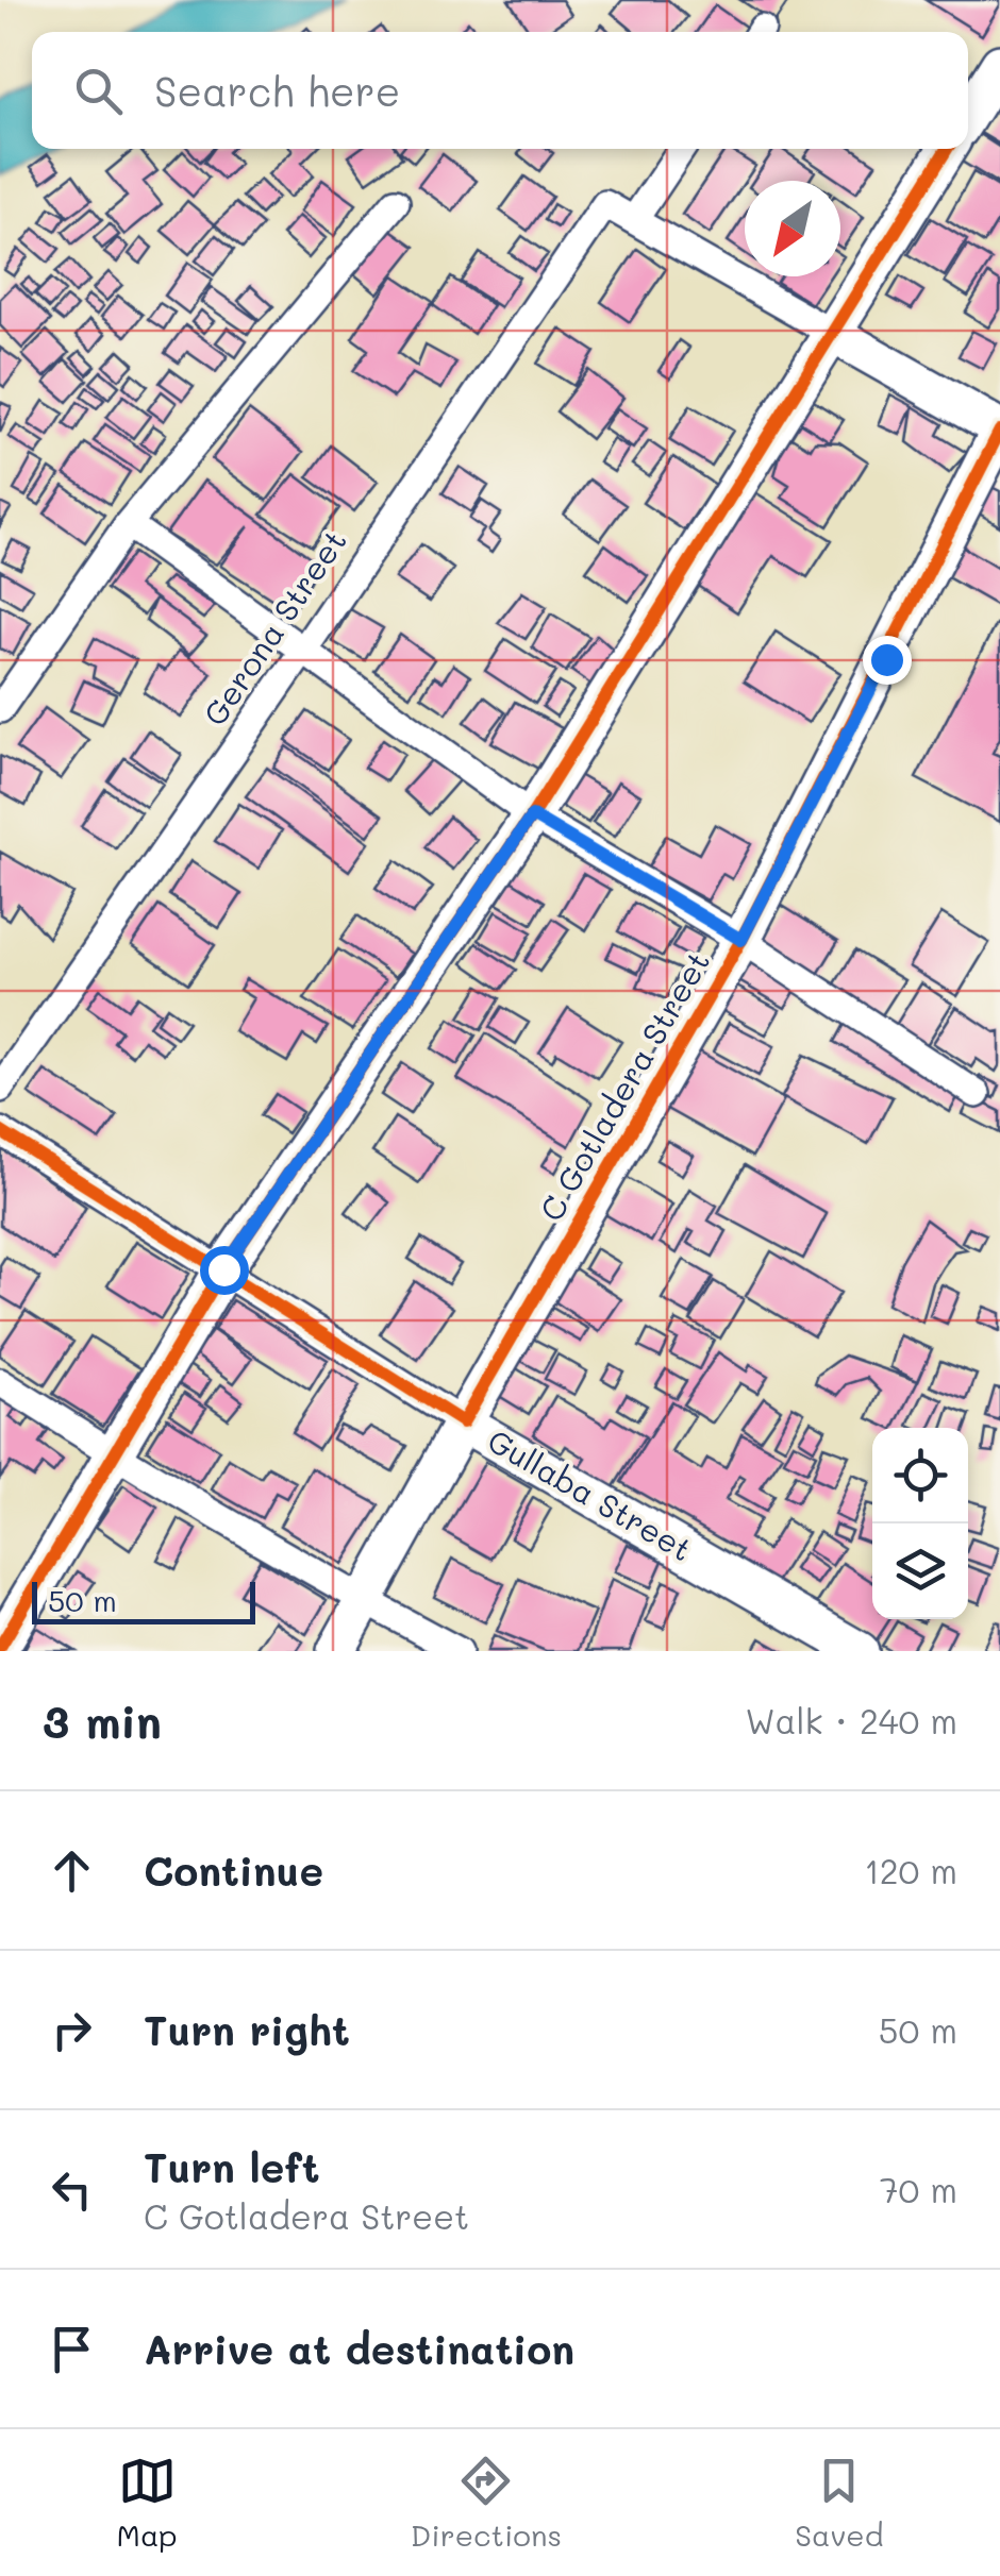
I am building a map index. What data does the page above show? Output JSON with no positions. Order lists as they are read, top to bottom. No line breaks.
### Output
{"streets":{"street":["Gerona Street","C Gotladera Street","Gullaba Street"]},"crossings":[["C Gotladera Street","Gullaba Street"]],"scale_bar":"50 m","north":"bottom left","page":{"search":"Search here","scale":"50 m","heading":["3 min","Walk · 240 m"],"list":[["Continue","120 m"],["Turn right","50 m"],["Turn left","C Gotladera Street","70 m"],"Arrive at destination"],"nav":["Map","Directions","Saved"]}}
